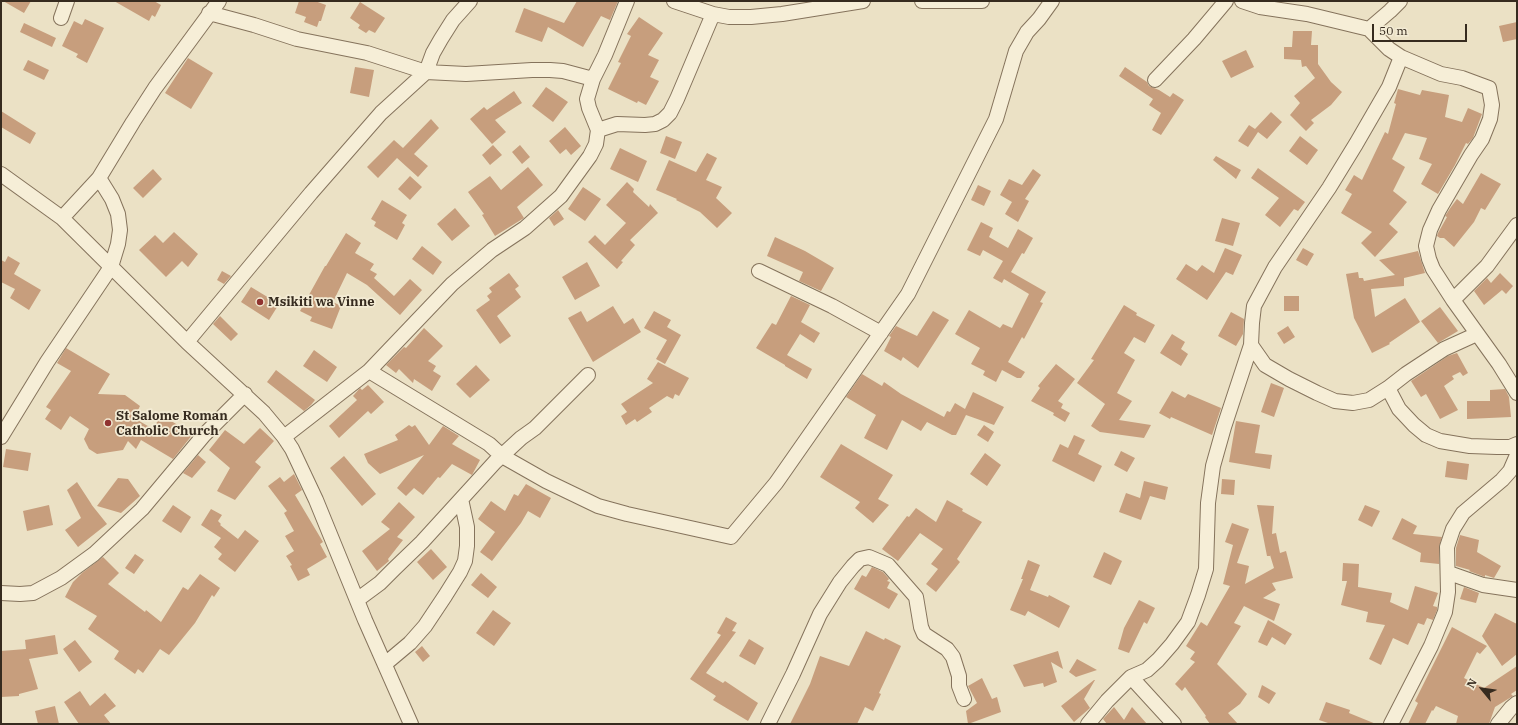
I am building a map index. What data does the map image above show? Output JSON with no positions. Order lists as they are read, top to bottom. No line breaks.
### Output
{"places":["Msikiti wa Vinne","St Salome Roman Catholic Church"],"scale_bar":"50 m","north":"top left"}
